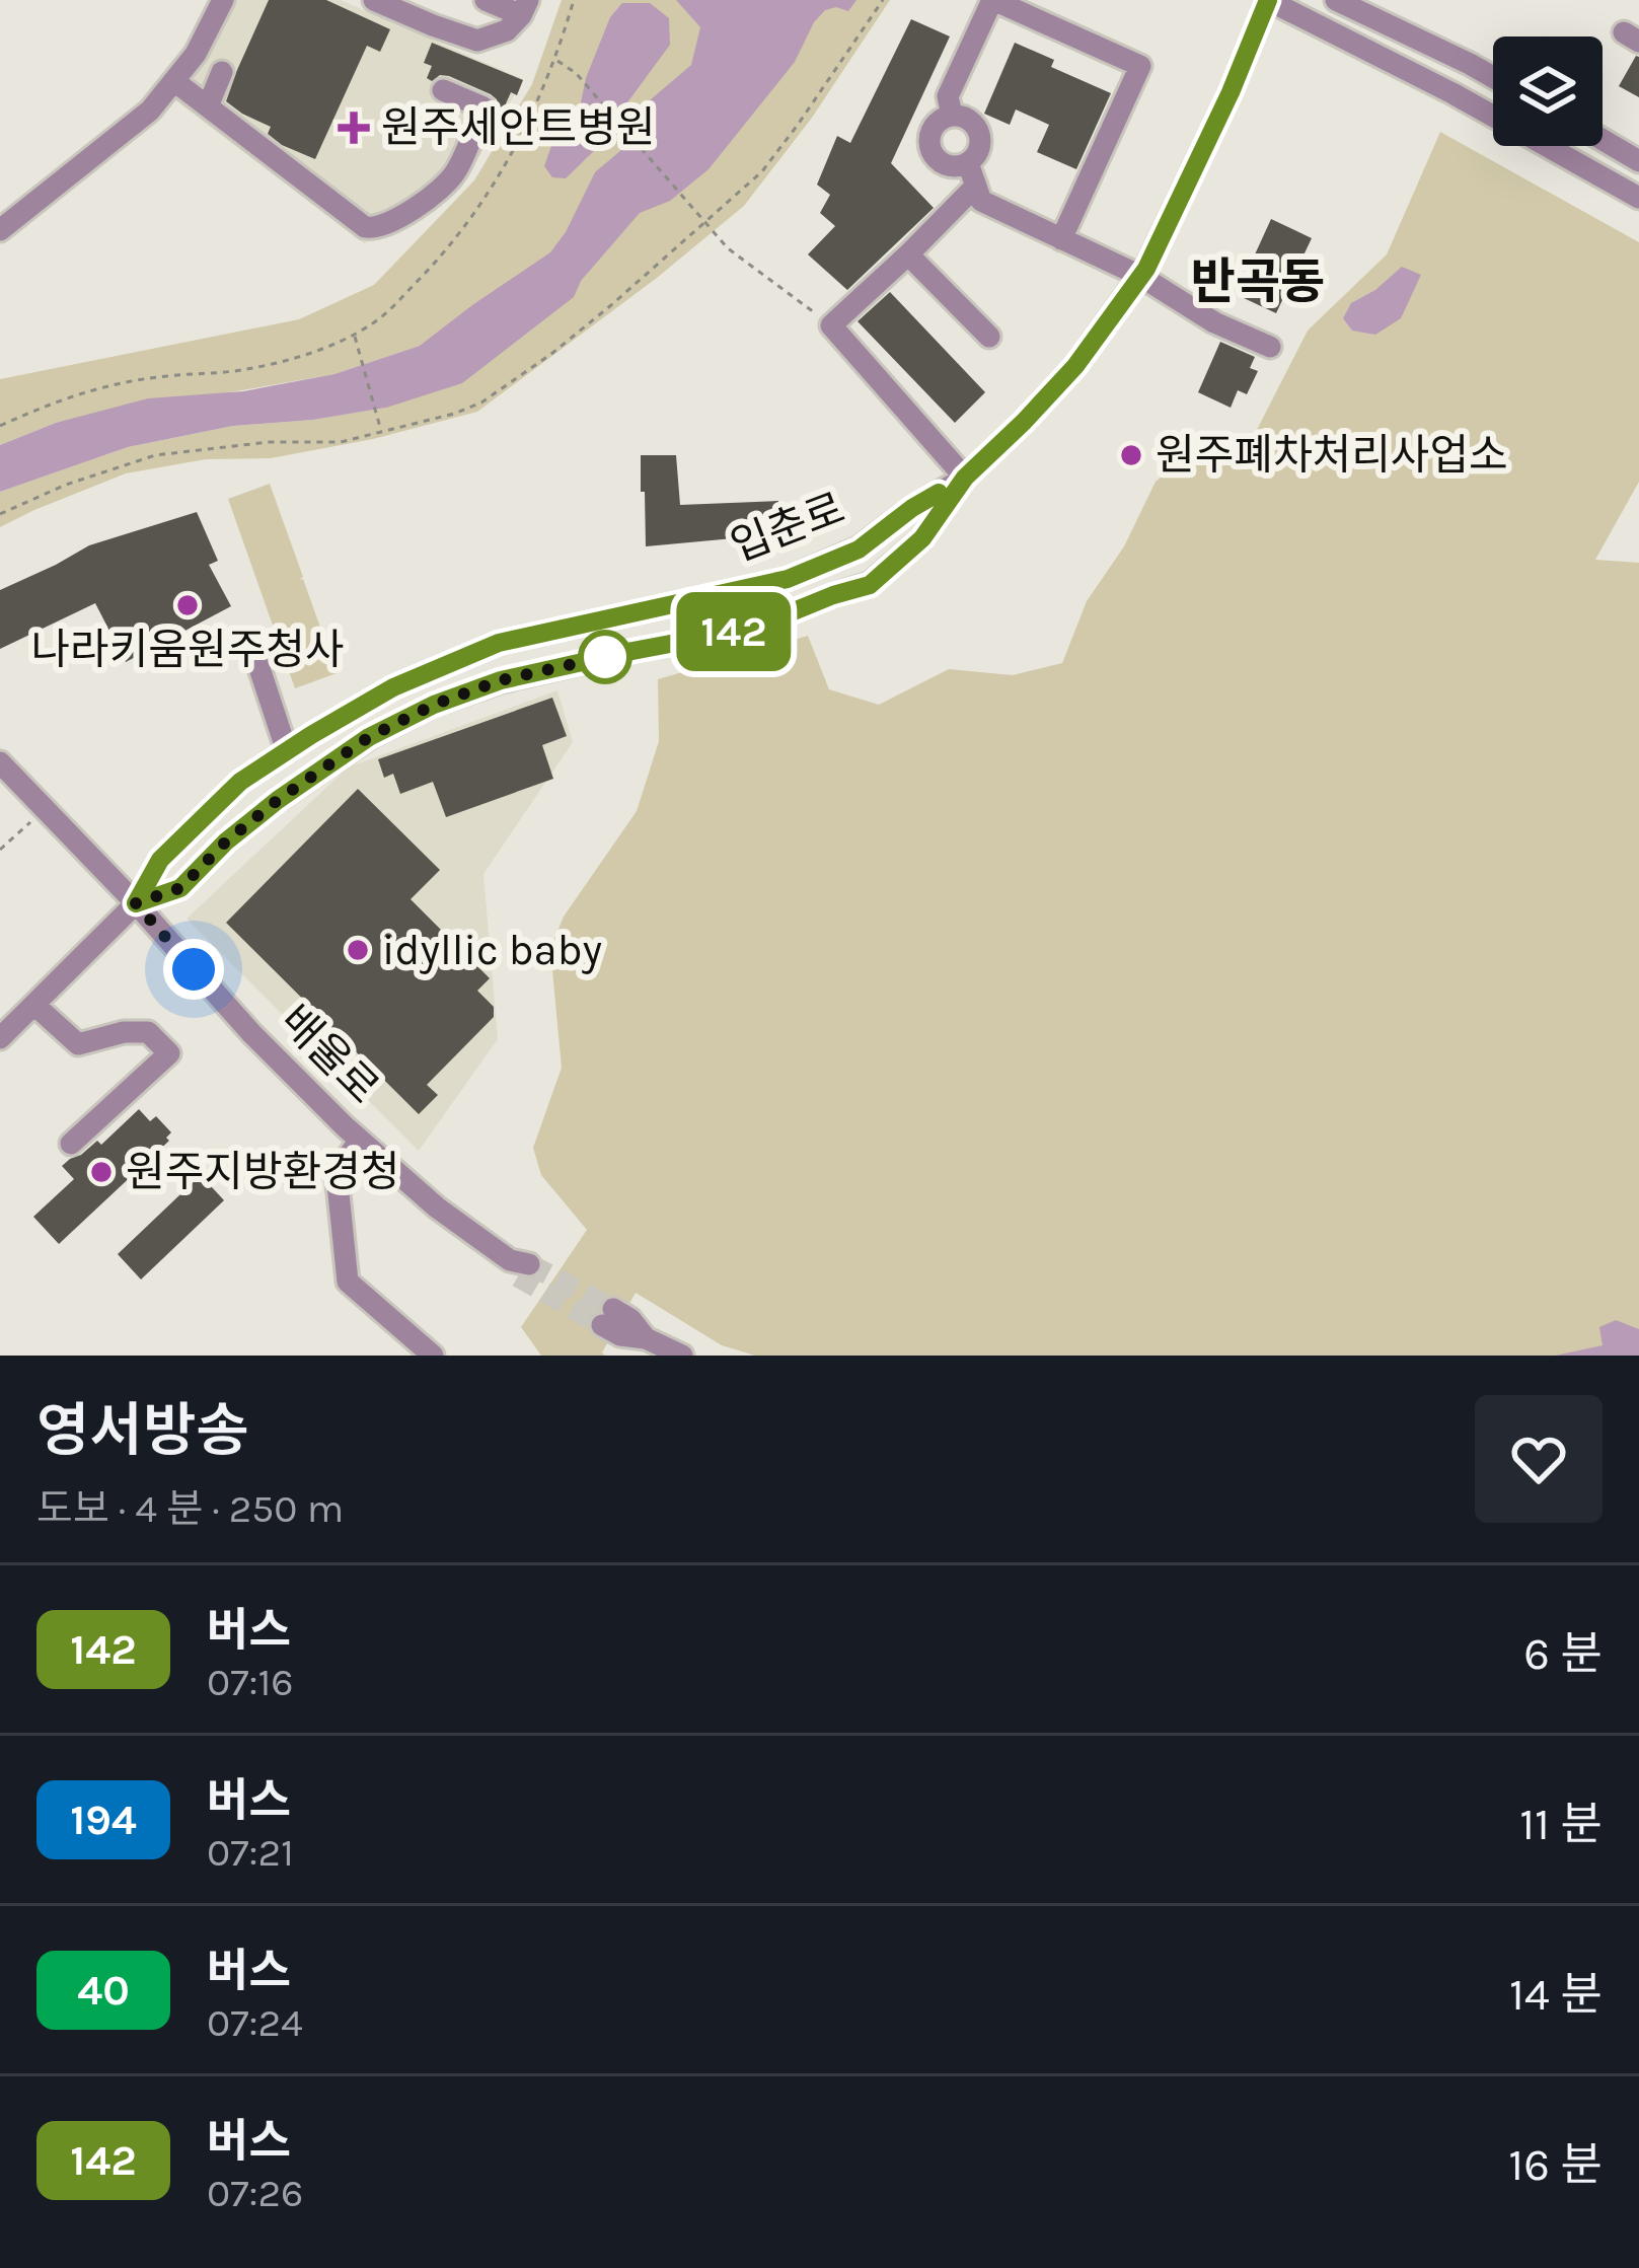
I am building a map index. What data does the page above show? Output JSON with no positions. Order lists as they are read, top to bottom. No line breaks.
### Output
{"streets":{"street":["입춘로","배울로"]},"crossings":[["입춘로","배울로"]],"districts":["반곡동"],"places":{"health":["원주세안트병원"],"other":["원주폐차처리사업소","나라키움원주청사","idyllic baby","원주지방환경청"]},"lines":["bus line 142"],"page":{"on_map":"142","heading":["영서방송","도보 · 4 분 · 250 m"],"list":[{"mark":"142","name":"버스","note":"07:16","value":"6 분"},{"mark":"194","name":"버스","note":"07:21","value":"11 분"},{"mark":"40","name":"버스","note":"07:24","value":"14 분"},{"mark":"142","name":"버스","note":"07:26","value":"16 분"}]}}
